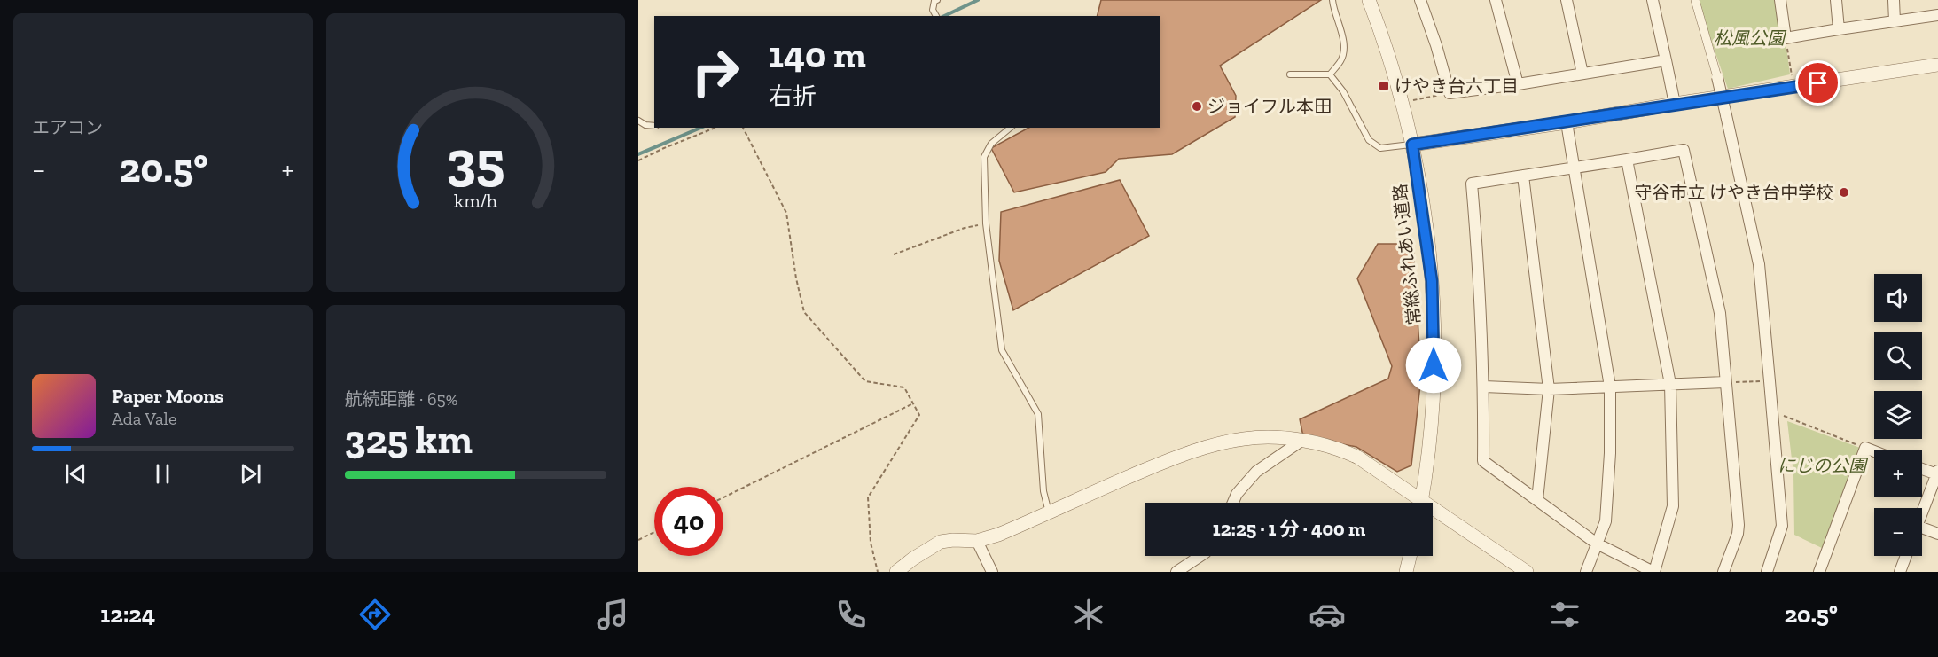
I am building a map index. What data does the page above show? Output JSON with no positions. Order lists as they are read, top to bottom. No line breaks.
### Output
{"streets":{"street":["常総ふれあい道路"]},"parks":["松風公園","にじの公園"],"places":{"transit":["けやき台六丁目"],"other":["ジョイフル本田","守谷市立 けやき台中学校"]},"page":{"tile":["エアコン",["航続距離 · 65%","325 km"]],"turn":["140 m","右折"],"heat":["−","20.5°","+"],"map_buttons":["+","−"],"song":["Paper Moons","Ada Vale"],"limit":"40","trip":"12:25 · 1 分 · 400 m","tabs":["12:24","20.5°"],"gauge":["35","km/h"]}}
